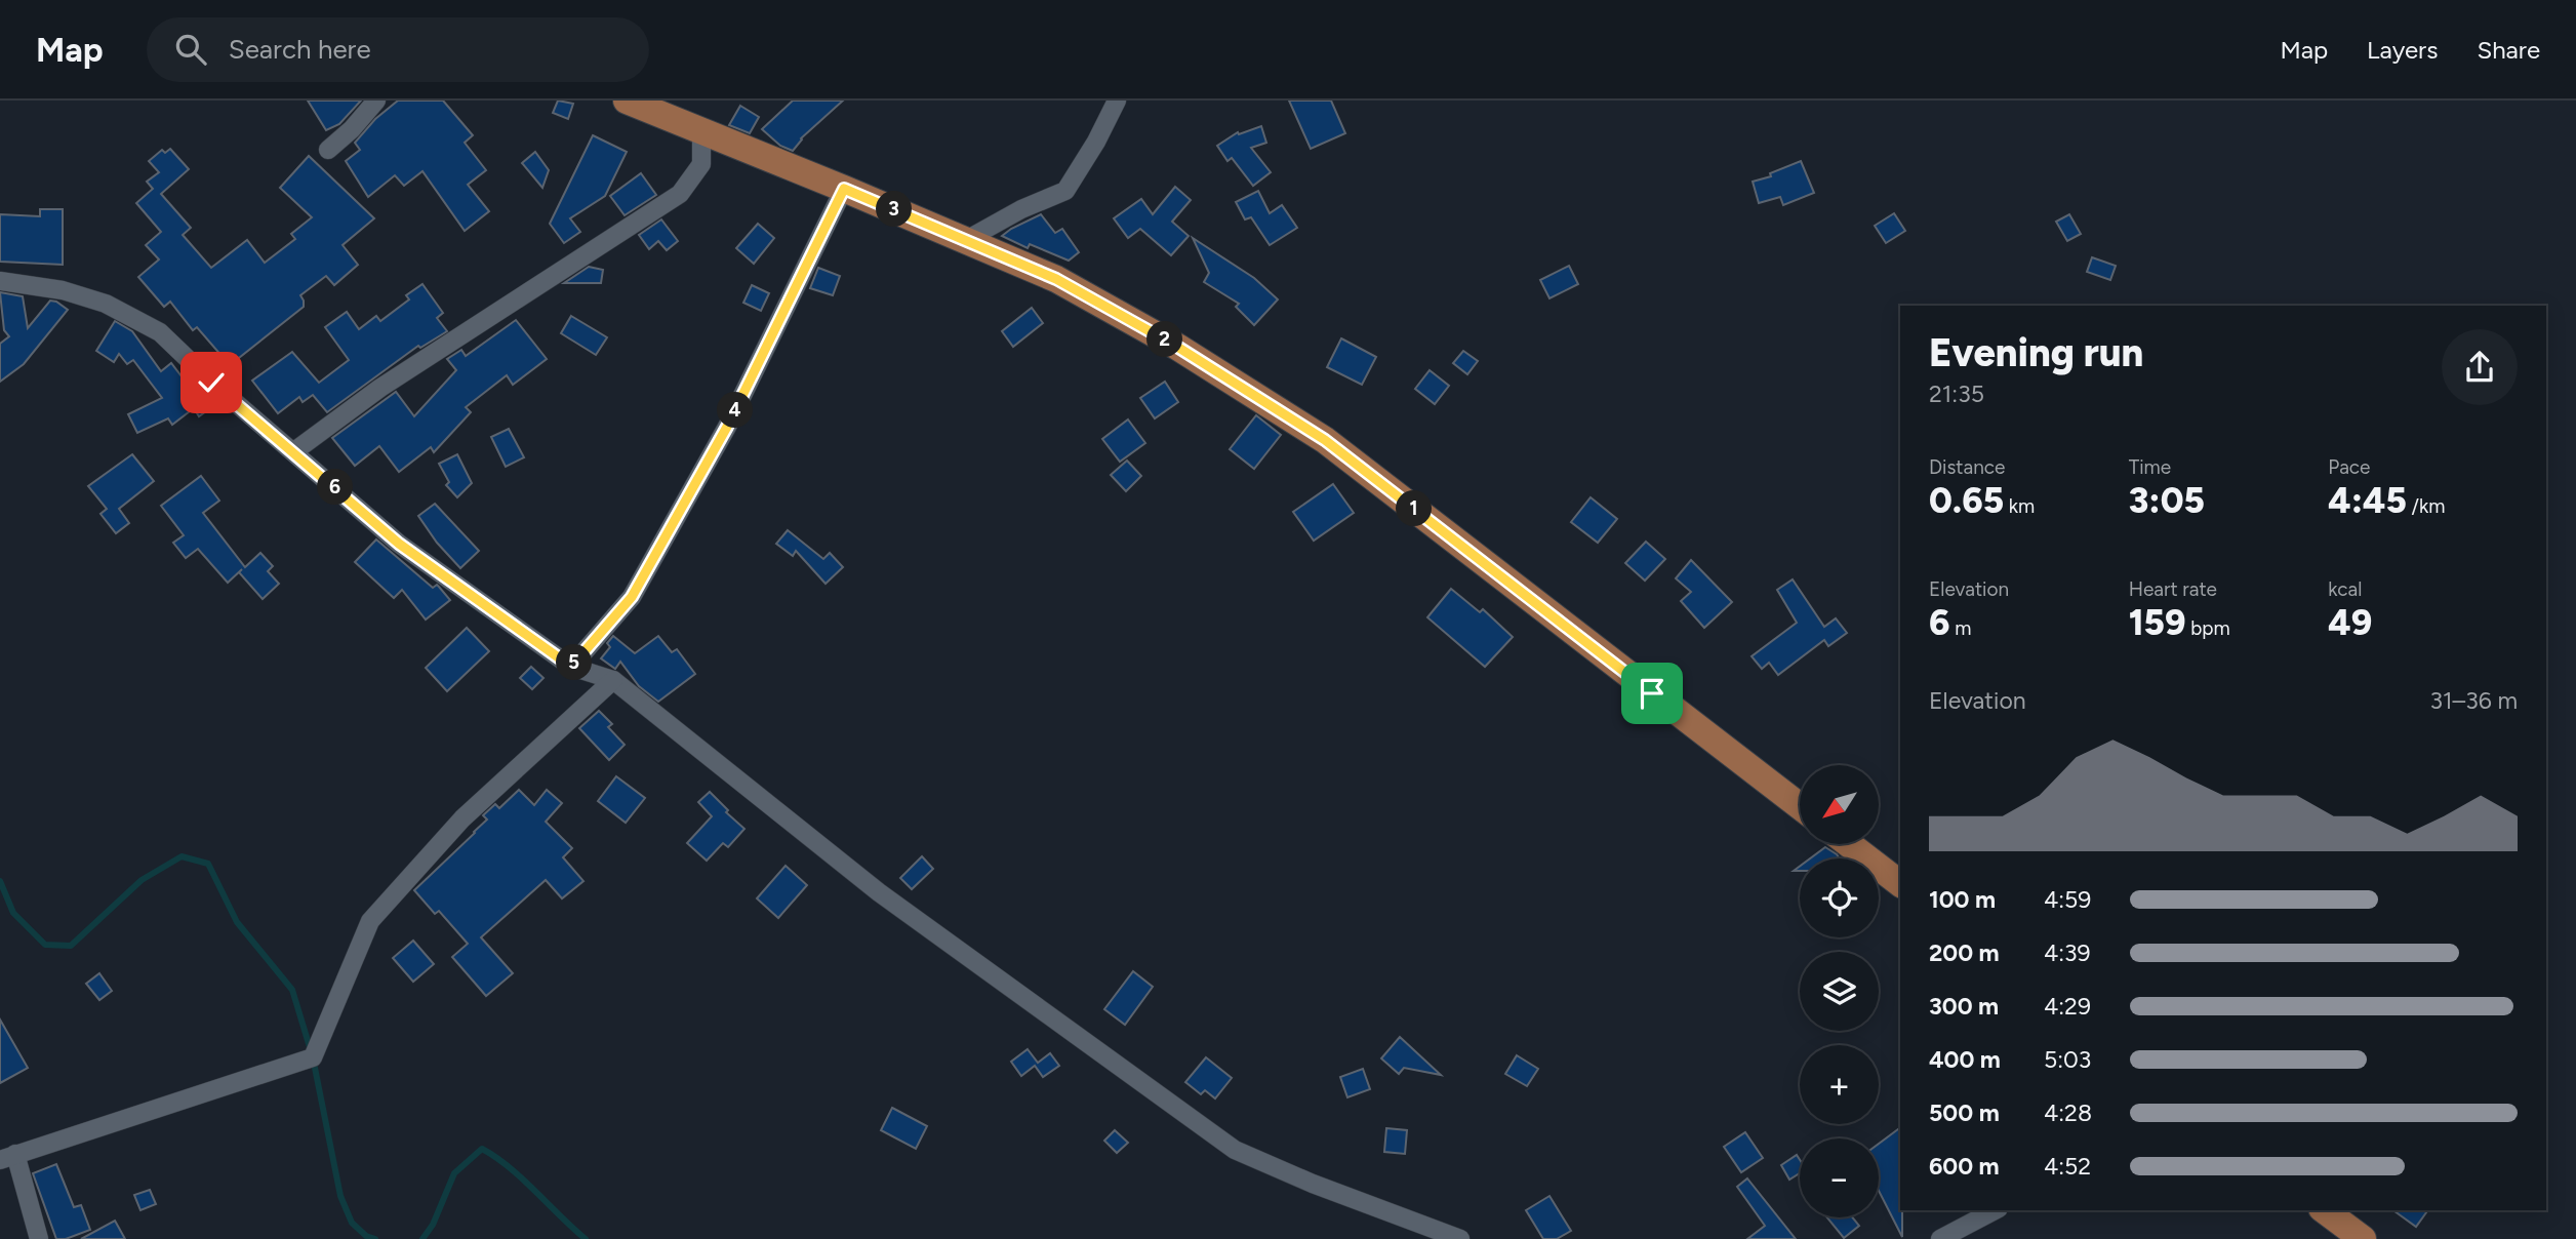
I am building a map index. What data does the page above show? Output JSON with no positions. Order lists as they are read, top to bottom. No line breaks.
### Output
{"north":"bottom left","page":{"header":"Map","search":"Search here","nav":["Map","Layers","Share"],"pins":["3","2","4","6","1","5"],"heading":["Evening run","21:35"],"stats":[["Distance","0.65 km"],["Time","3:05"],["Pace","4:45 /km"],["Elevation","6 m"],["Heart rate","159 bpm"],["kcal","49"]],"chart":["Elevation","31–36 m"],"map_buttons":["+","−"],"list":[{"name":"100 m","note":"4:59"},{"name":"200 m","note":"4:39"},{"name":"300 m","note":"4:29"},{"name":"400 m","note":"5:03"},{"name":"500 m","note":"4:28"},{"name":"600 m","note":"4:52"}]}}
